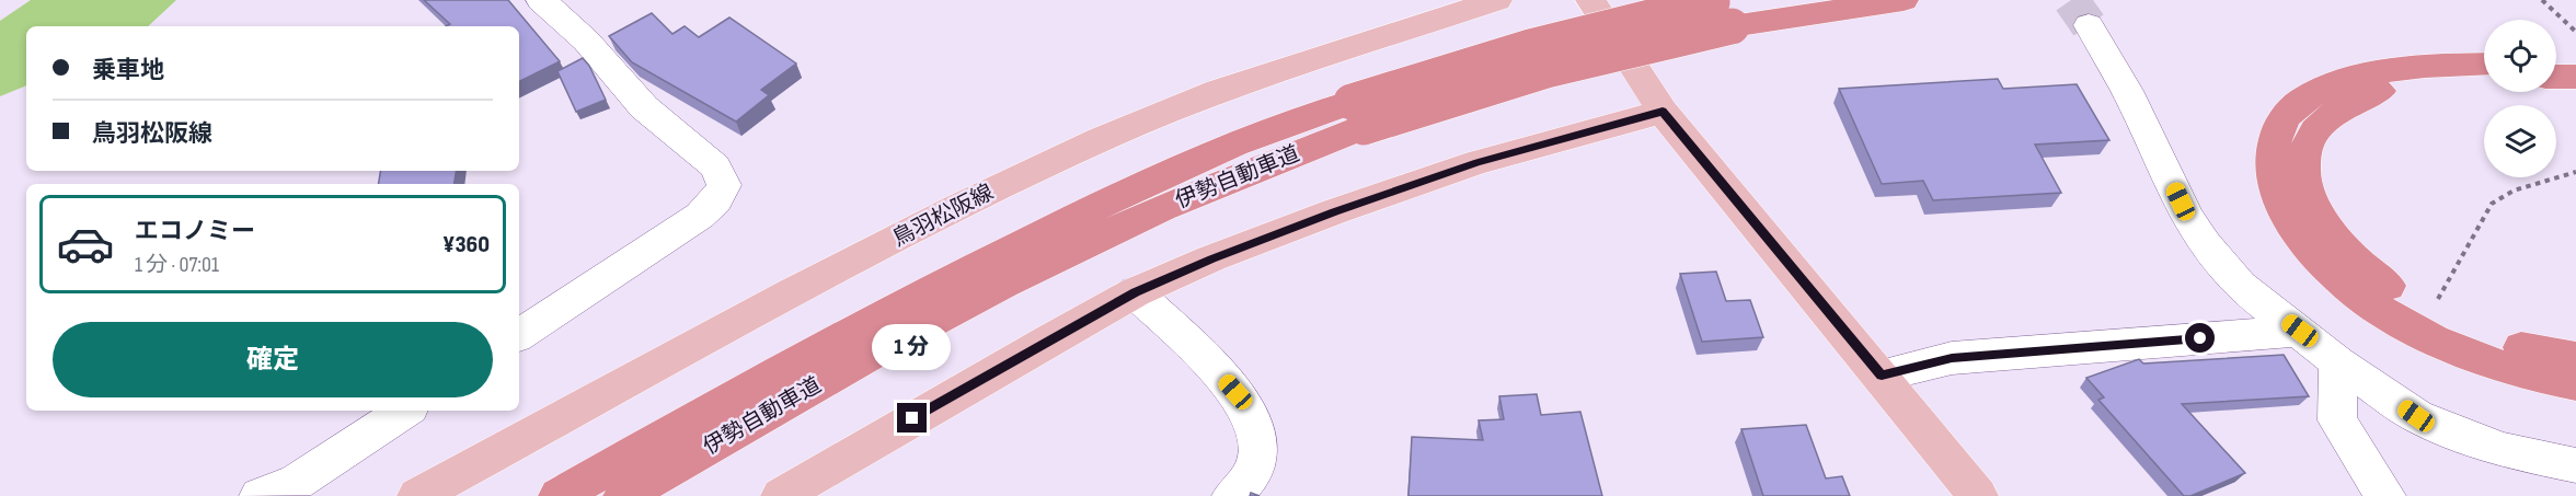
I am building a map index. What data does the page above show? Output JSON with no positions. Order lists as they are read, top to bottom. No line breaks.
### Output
{"streets":{"highway":["伊勢自動車道"],"main road":["鳥羽松阪線"]},"page":{"banner":["乗車地","鳥羽松阪線"],"list":[{"name":"エコノミー","note":"1 分 · 07:01","value":"¥360"}],"buttons":"確定","bubble":"1 分"}}
